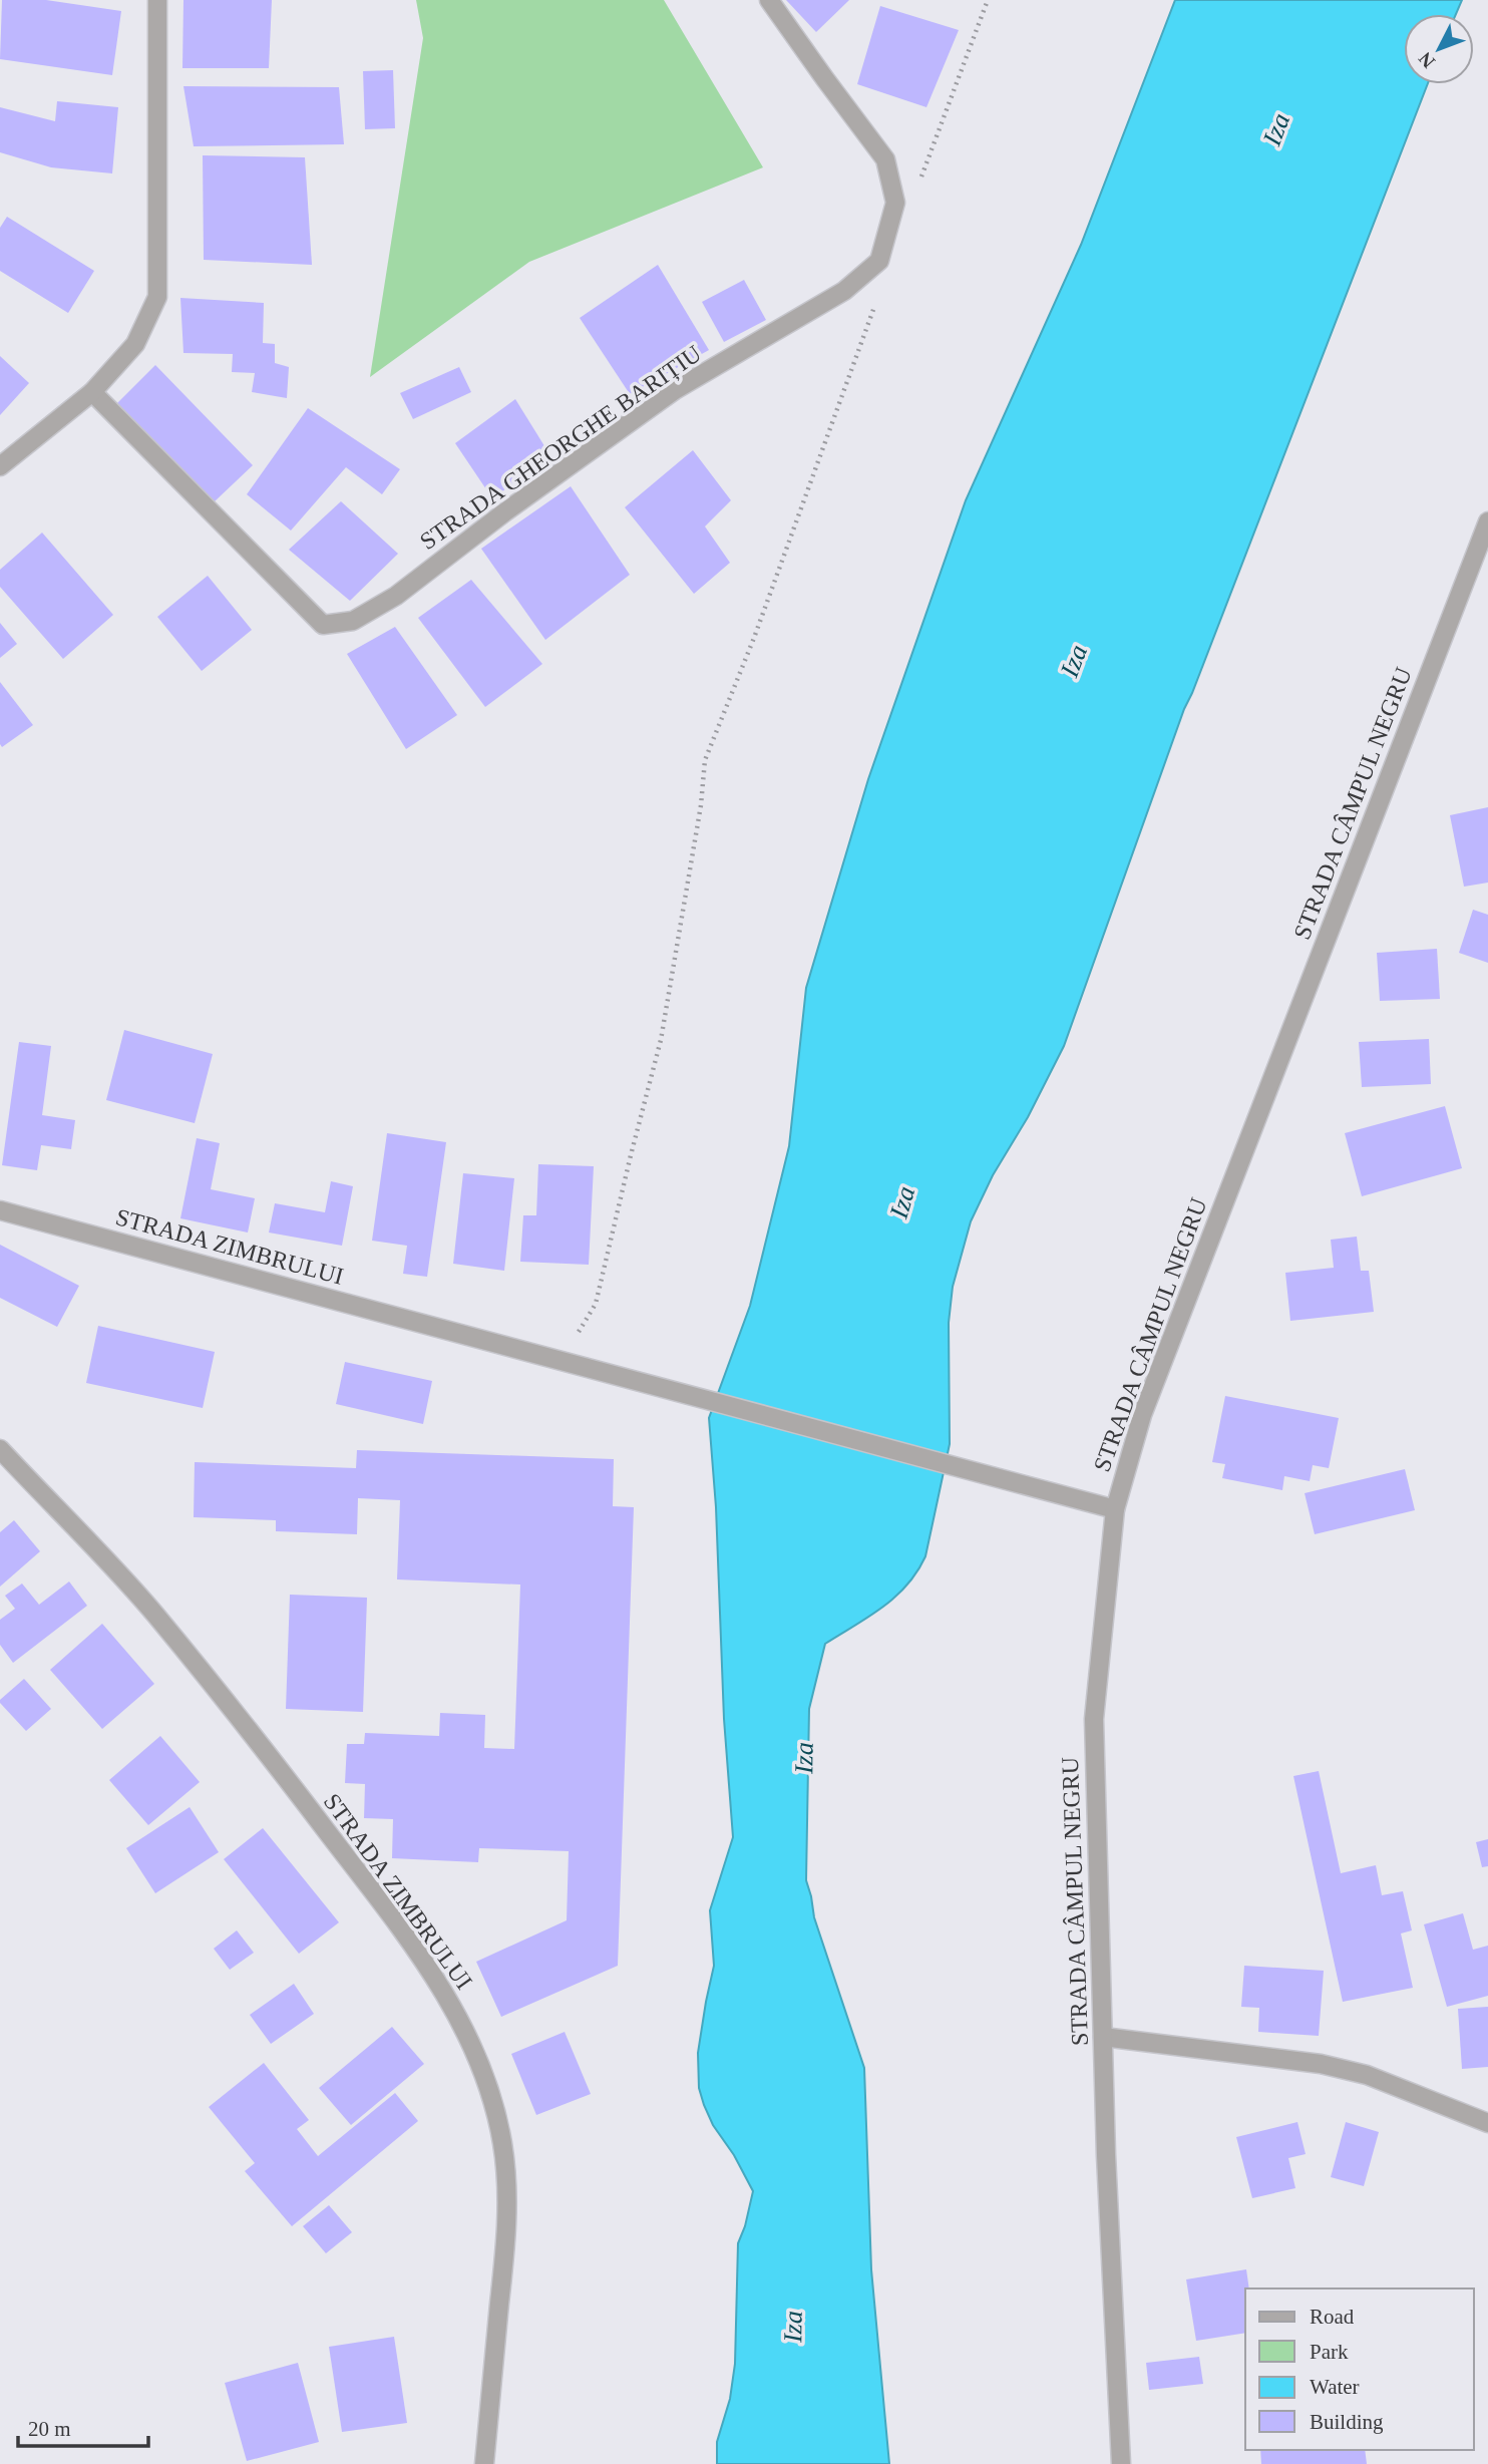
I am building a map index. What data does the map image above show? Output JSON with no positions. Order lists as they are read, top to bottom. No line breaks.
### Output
{"streets":{"street":["STRADA GHEORGHE BARIȚIU","STRADA CÂMPUL NEGRU","STRADA ZIMBRULUI"]},"crossings":[["STRADA CÂMPUL NEGRU","STRADA ZIMBRULUI"]],"water":["Iza"],"legend":["Road","Park","Water","Building"],"scale_bar":"20 m","north":"bottom left"}
